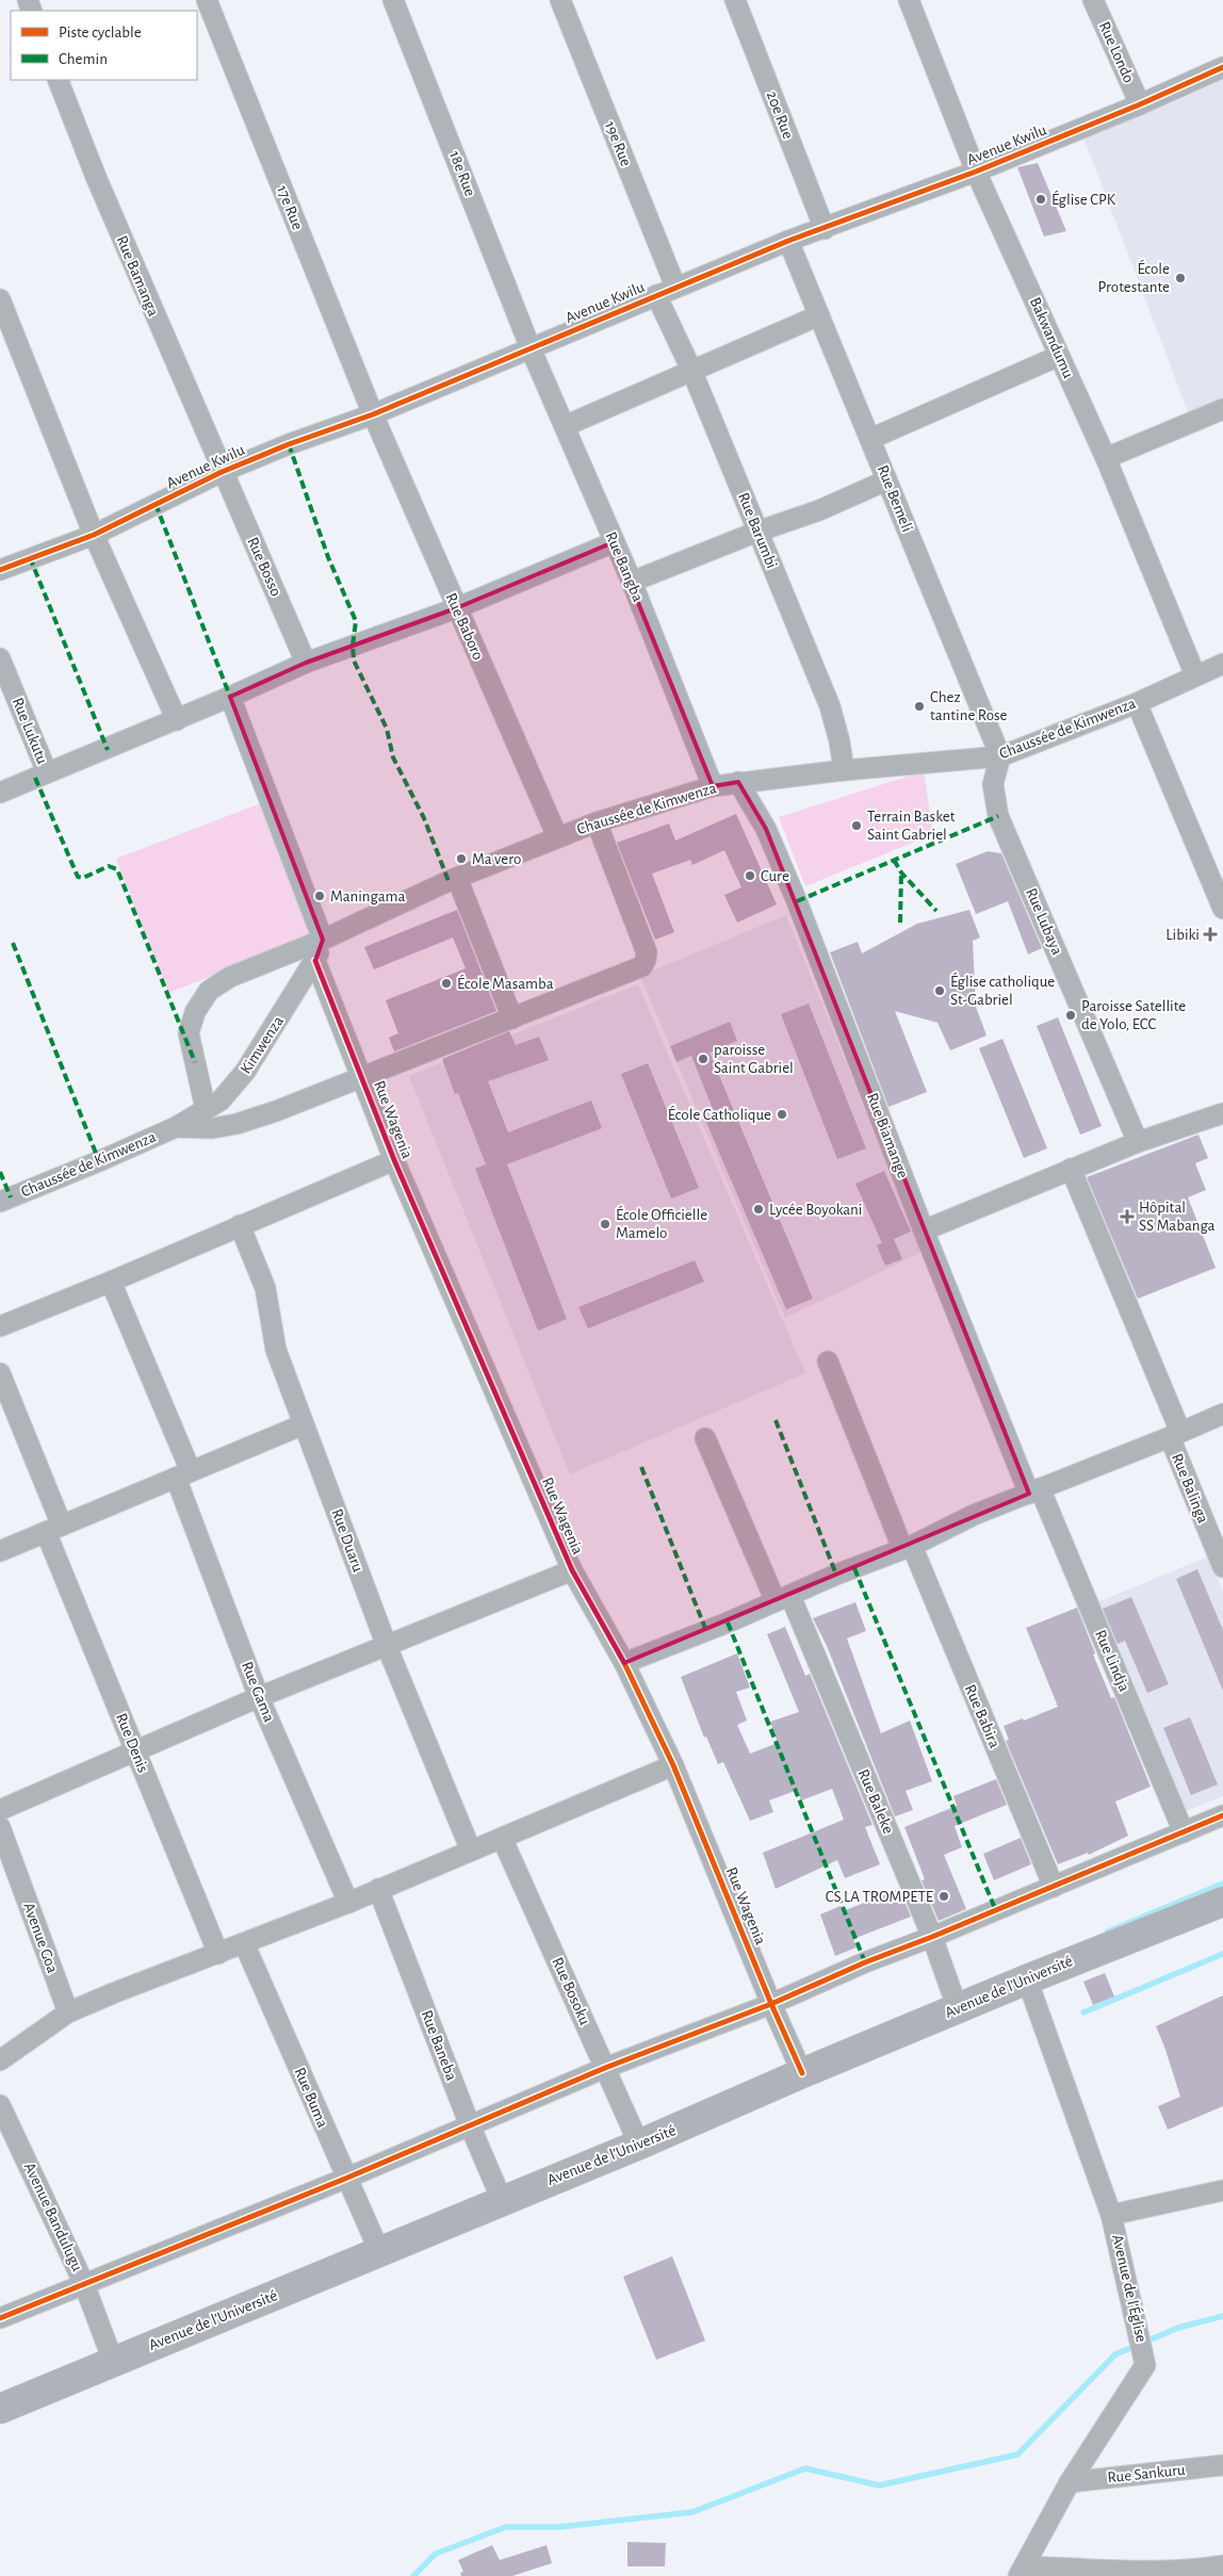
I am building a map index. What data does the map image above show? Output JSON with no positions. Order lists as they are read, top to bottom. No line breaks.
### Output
{"streets":{"main road":["Avenue de l’Université"],"street":["Rue Londo","20e Rue","19e Rue","Avenue Kwilu","18e Rue","17e Rue","Rue Bamanga","Bakwandumu","Rue Bemeli","Rue Barumbi","Rue Bosso","Rue Bangba","Rue Baboro","Chaussée de Kimwenza","Rue Lukutu","Rue Lubaya","Kimwenza","Rue Wagenia","Rue Biamange","Rue Balinga","Rue Duaru","Rue Lindja","Rue Gama","Rue Babira","Rue Denis","Rue Baleke","Avenue Goa","Rue Bosoku","Rue Baneba","Rue Buma","Avenue Bandulugu","Avenue de l'Église","Rue Sankuru"]},"crossings":[["Rue Londo","Avenue Kwilu"],["20e Rue","Avenue Kwilu"],["19e Rue","Avenue Kwilu"],["Avenue Kwilu","18e Rue"],["Avenue Kwilu","17e Rue"],["Avenue Kwilu","Rue Bamanga"],["Avenue Kwilu","Bakwandumu"],["Avenue Kwilu","Rue Bemeli"],["Avenue Kwilu","Rue Barumbi"],["Avenue Kwilu","Rue Bosso"],["Avenue Kwilu","Rue Bangba"],["Avenue Kwilu","Rue Baboro"],["18e Rue","Rue Bangba"],["17e Rue","Rue Baboro"],["Rue Bamanga","Rue Bosso"],["Bakwandumu","Chaussée de Kimwenza"],["Rue Bemeli","Chaussée de Kimwenza"],["Rue Bemeli","Rue Lubaya"],["Rue Barumbi","Chaussée de Kimwenza"],["Rue Bangba","Chaussée de Kimwenza"],["Rue Baboro","Chaussée de Kimwenza"],["Chaussée de Kimwenza","Rue Lubaya"],["Chaussée de Kimwenza","Kimwenza"],["Chaussée de Kimwenza","Rue Biamange"],["Kimwenza","Rue Wagenia"],["Rue Wagenia","Avenue de l’Université"],["Rue Biamange","Rue Lindja"],["Rue Baleke","Avenue de l’Université"],["Avenue de l’Université","Rue Bosoku"],["Avenue de l’Université","Rue Baneba"],["Avenue de l’Université","Rue Buma"],["Avenue de l’Université","Avenue Bandulugu"],["Avenue de l’Université","Avenue de l'Église"],["Avenue de l'Église","Rue Sankuru"]],"places":{"other":["Église CPK","École Protestante","Chez tantine Rose","Terrain Basket Saint Gabriel","Ma vero","Cure","Maningama","École Masamba","Église catholique St-Gabriel","Paroisse Satellite de Yolo, ECC","paroisse Saint Gabriel","École Catholique","Lycée Boyokani","École Officielle Mamelo","CS LA TROMPETE"],"health":["Libiki","Hôpital SS Mabanga"]},"legend":["Piste cyclable","Chemin"]}
